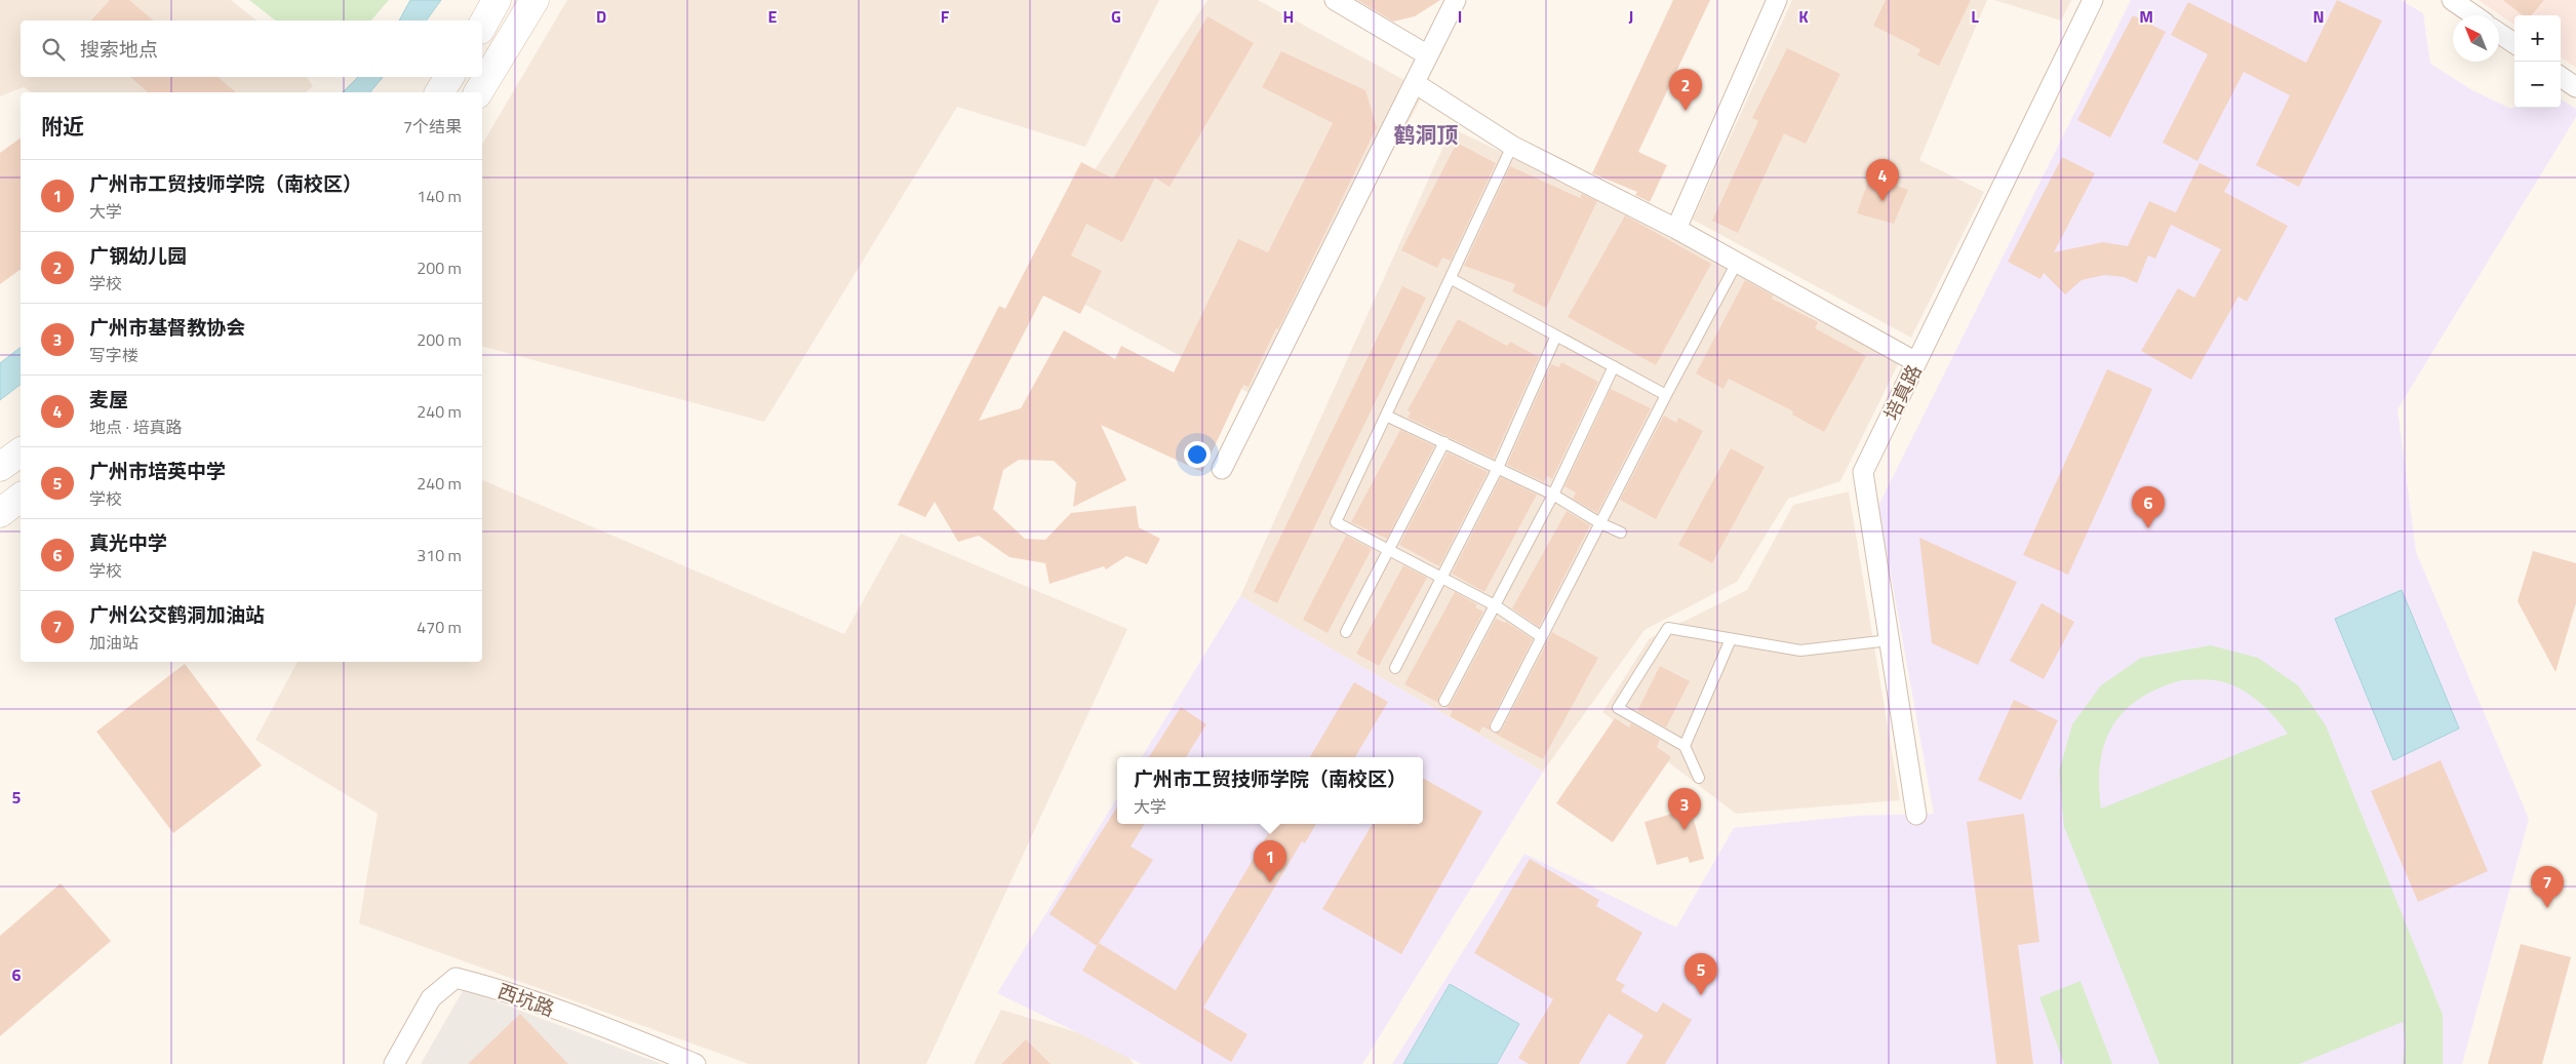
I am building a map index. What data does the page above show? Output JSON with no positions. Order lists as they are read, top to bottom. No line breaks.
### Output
{"streets":{"street":["培真路","西坑路"]},"districts":["鹤洞顶"],"north":"top left","page":{"map_buttons":["+","−"],"search":"搜索地点","pins":["2","4","6","3","1","7","5"],"heading":["附近","7个结果"],"list":[{"mark":"1","name":"广州市工贸技师学院（南校区）","note":"大学","value":"140 m"},{"mark":"2","name":"广钢幼儿园","note":"学校","value":"200 m"},{"mark":"3","name":"广州市基督教协会","note":"写字楼","value":"200 m"},{"mark":"4","name":"麦屋","note":"地点 · 培真路","value":"240 m"},{"mark":"5","name":"广州市培英中学","note":"学校","value":"240 m"},{"mark":"6","name":"真光中学","note":"学校","value":"310 m"},{"mark":"7","name":"广州公交鹤洞加油站","note":"加油站","value":"470 m"}],"popup":["广州市工贸技师学院（南校区）","大学"]},"grid":{"columns":["D","E","F","G","H","I","J","K","L","M","N"],"rows":["5","6"]}}
